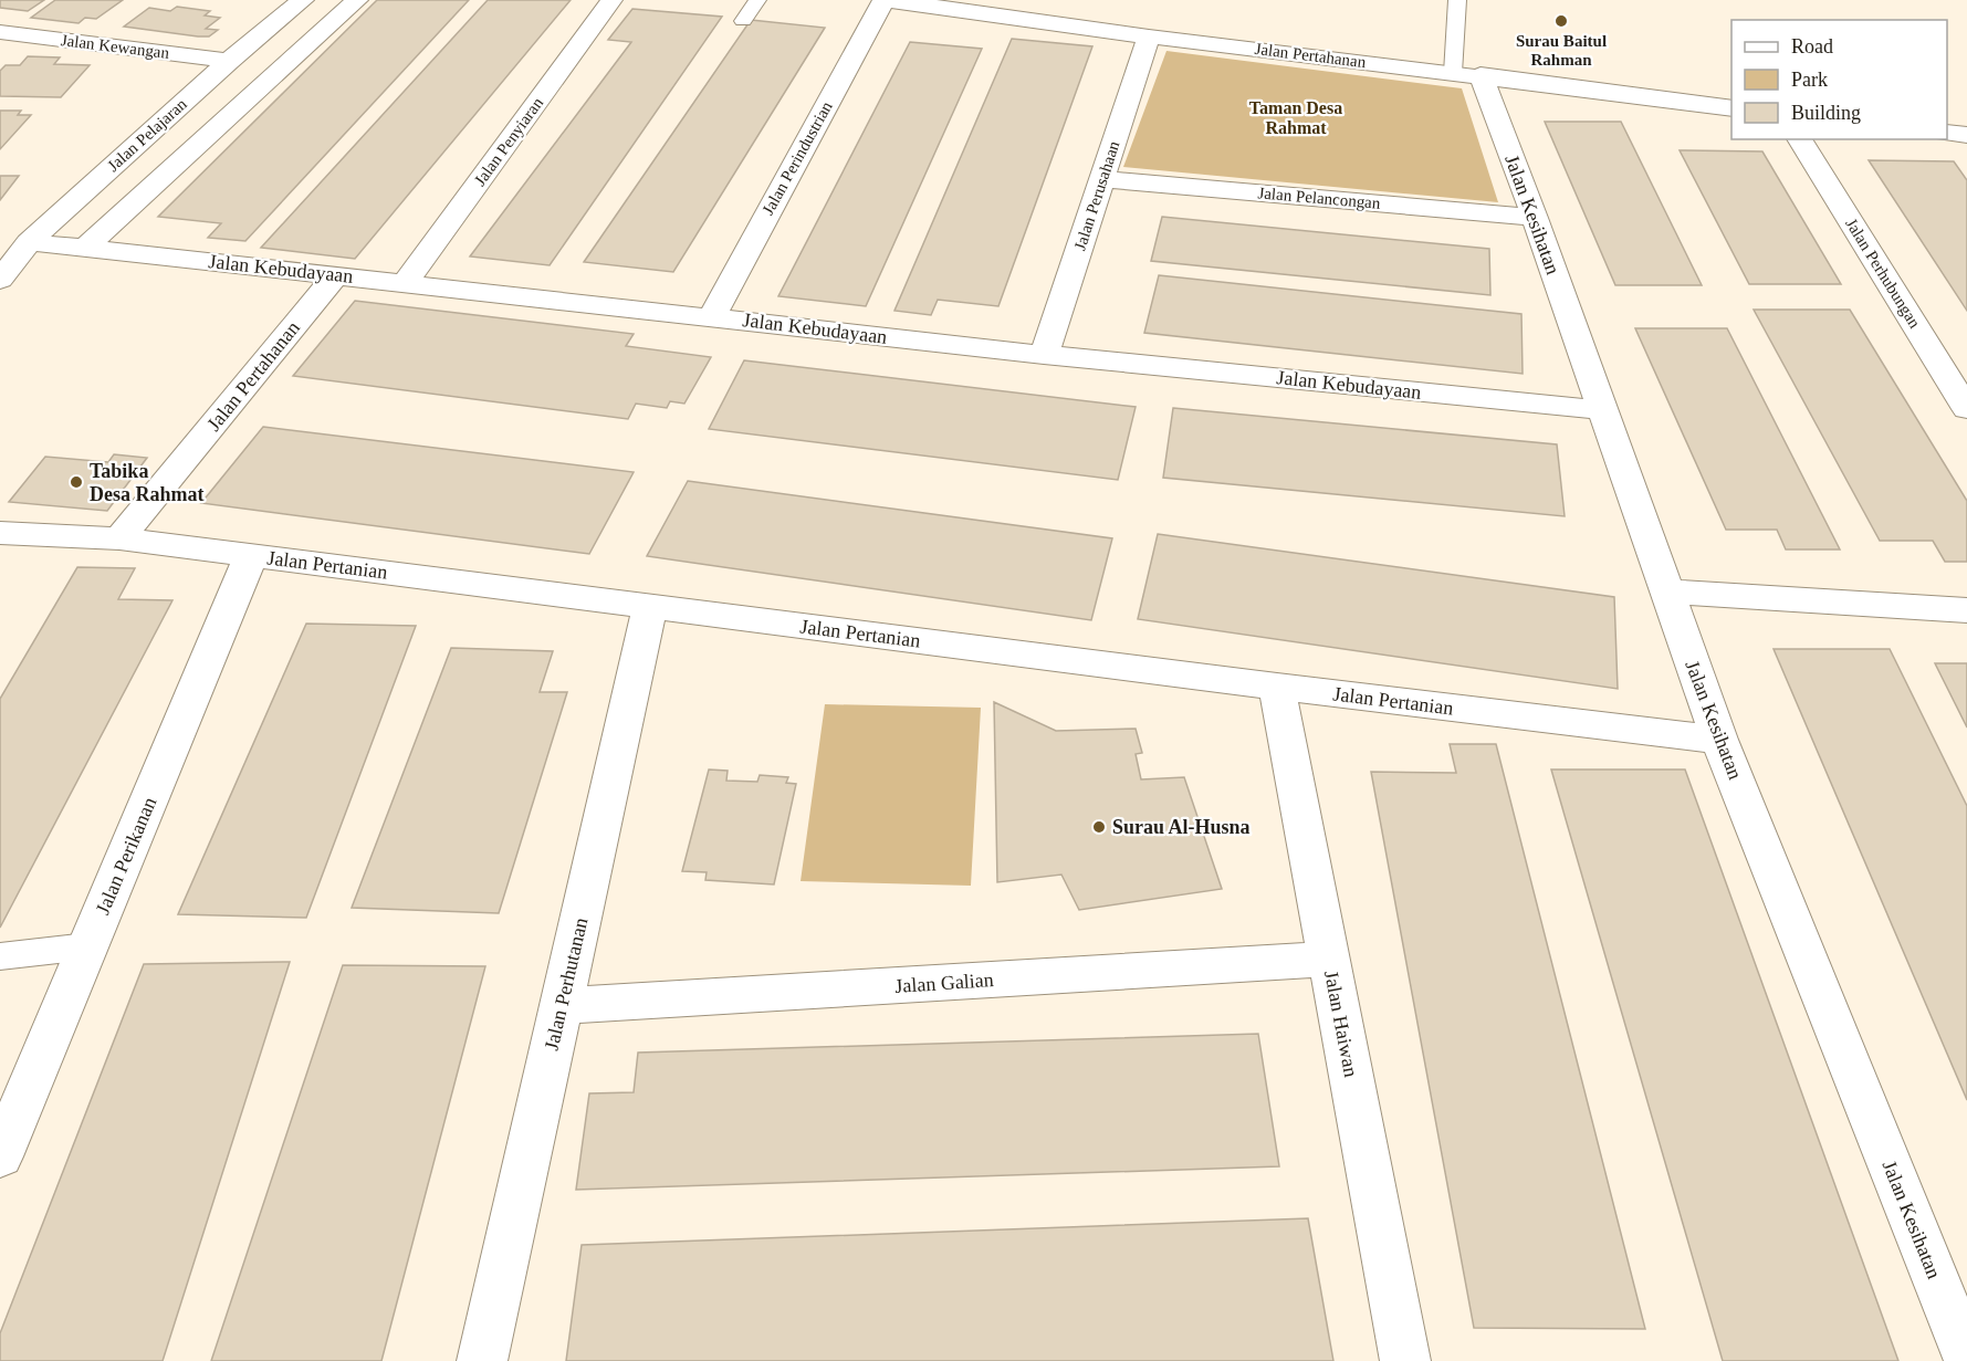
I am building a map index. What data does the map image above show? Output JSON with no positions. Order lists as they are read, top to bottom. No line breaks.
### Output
{"streets":{"street":["Jalan Kewangan","Jalan Pertahanan","Jalan Pelajaran","Jalan Penyiaran","Jalan Perindustrian","Jalan Perusahaan","Jalan Pelancongan","Jalan Kesihatan","Jalan Kebudayaan","Jalan Perhubungan","Jalan Pertanian","Jalan Perikanan","Jalan Galian","Jalan Perhutanan","Jalan Haiwan"]},"crossings":[["Jalan Kewangan","Jalan Pelajaran"],["Jalan Pertahanan","Jalan Perindustrian"],["Jalan Pertahanan","Jalan Perusahaan"],["Jalan Pertahanan","Jalan Kesihatan"],["Jalan Pertahanan","Jalan Kebudayaan"],["Jalan Pertahanan","Jalan Pertanian"],["Jalan Pelajaran","Jalan Kebudayaan"],["Jalan Penyiaran","Jalan Kebudayaan"],["Jalan Perindustrian","Jalan Kebudayaan"],["Jalan Perusahaan","Jalan Pelancongan"],["Jalan Perusahaan","Jalan Kebudayaan"],["Jalan Pelancongan","Jalan Kesihatan"],["Jalan Kesihatan","Jalan Kebudayaan"],["Jalan Kesihatan","Jalan Pertanian"],["Jalan Pertanian","Jalan Perikanan"],["Jalan Pertanian","Jalan Perhutanan"],["Jalan Pertanian","Jalan Haiwan"],["Jalan Galian","Jalan Perhutanan"],["Jalan Galian","Jalan Haiwan"]],"districts":["Taman Desa Rahmat"],"places":["Surau Baitul Rahman","Tabika Desa Rahmat","Surau Al-Husna"],"legend":["Road","Park","Building"]}
